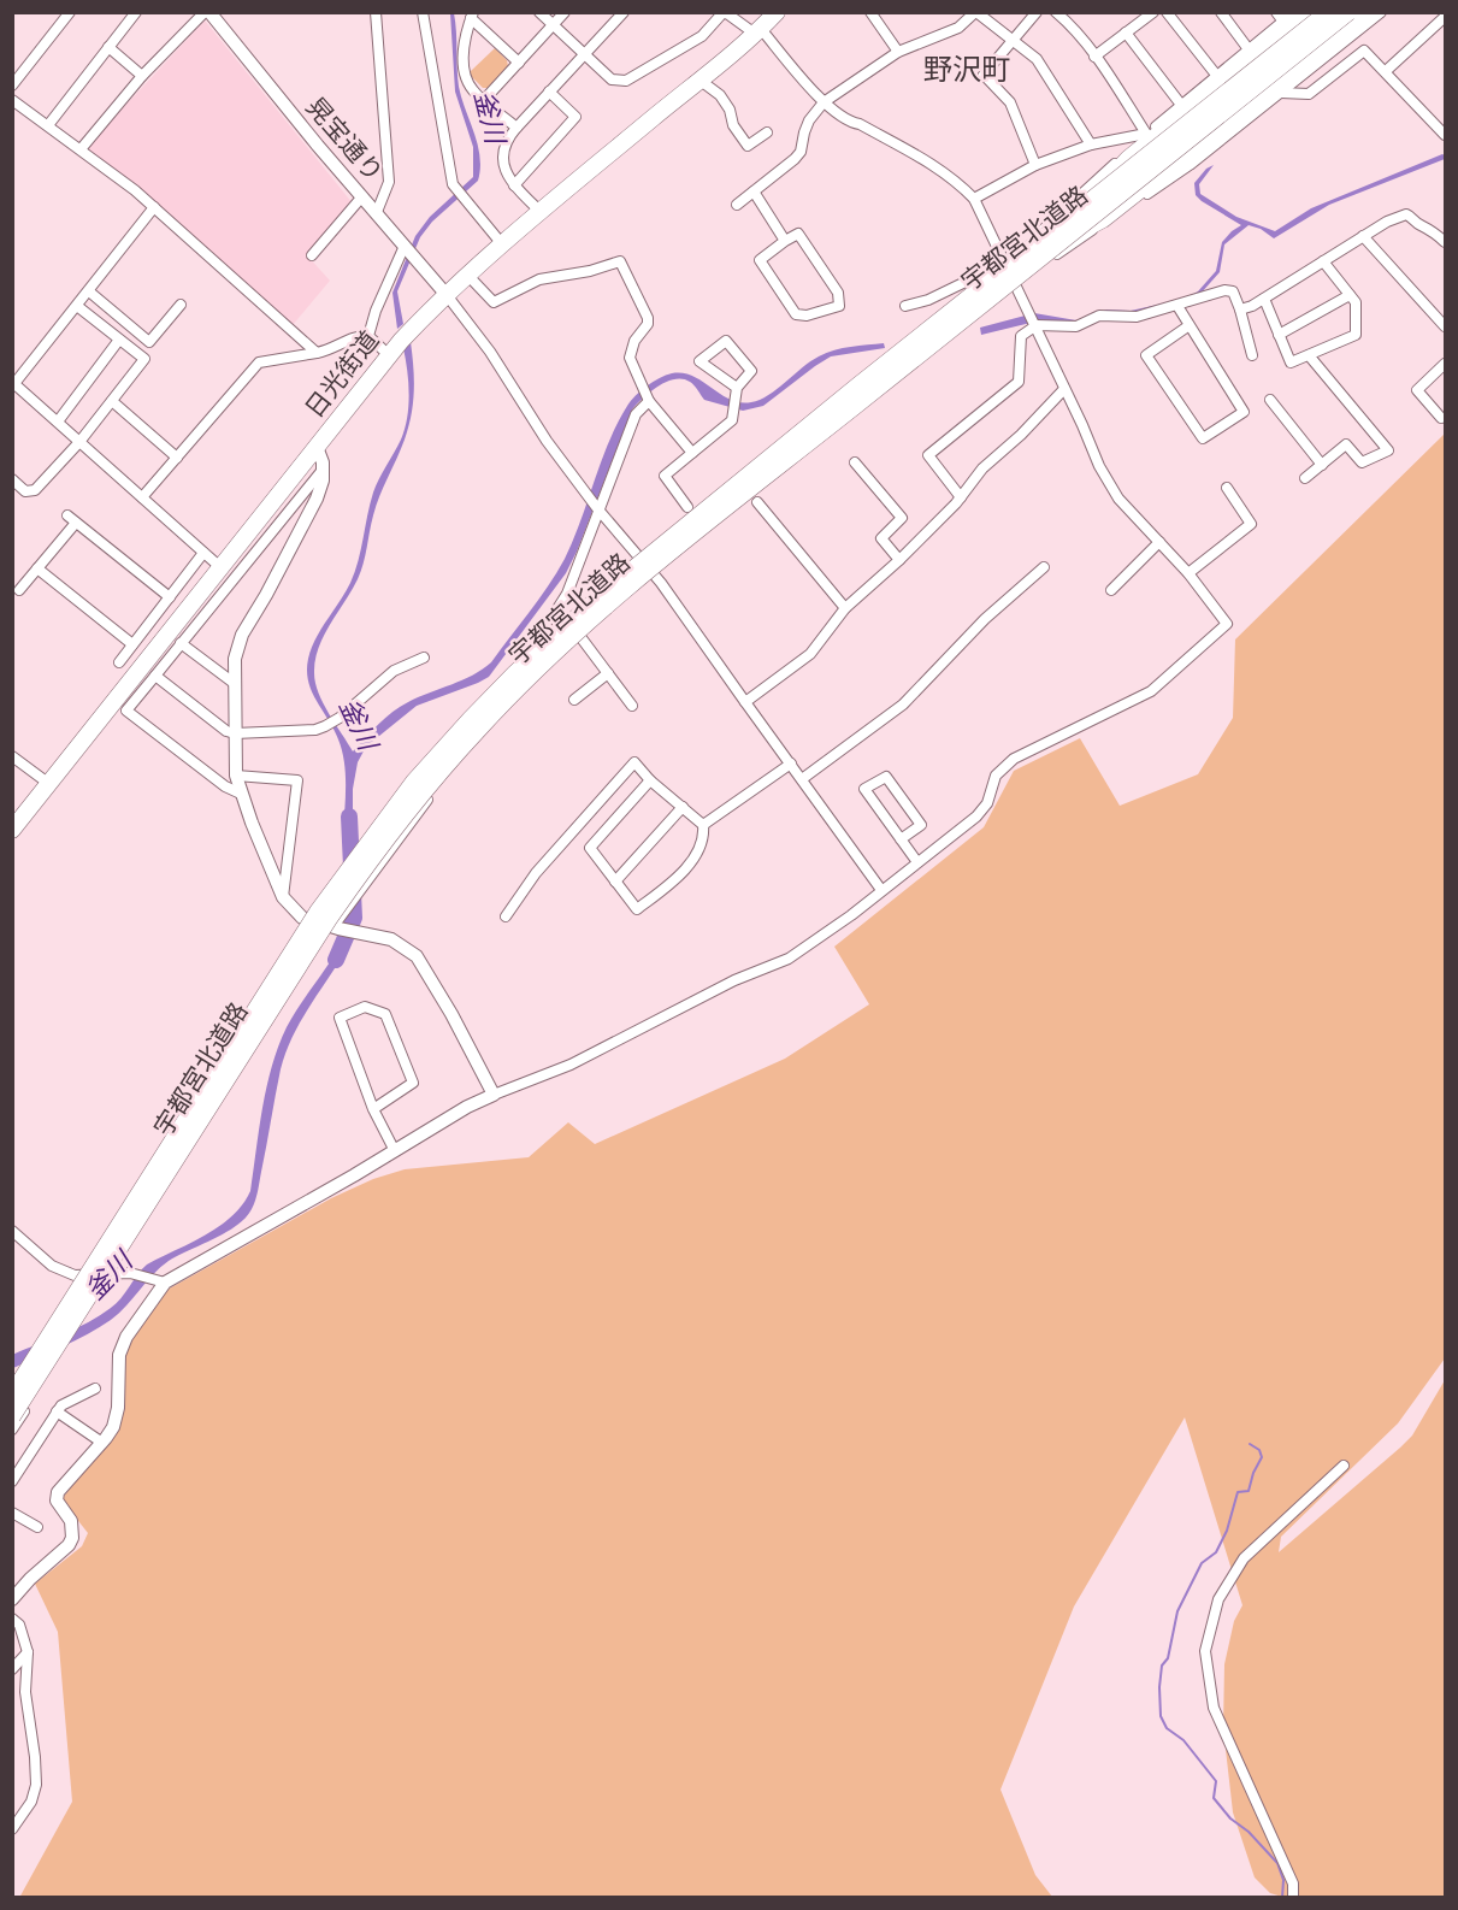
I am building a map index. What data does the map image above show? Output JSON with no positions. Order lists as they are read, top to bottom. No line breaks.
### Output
{"streets":{"highway":["宇都宮北道路","日光街道"],"street":["晃宝通り"]},"crossings":[["晃宝通り","日光街道"]],"districts":["野沢町"],"water":["釜川"]}
